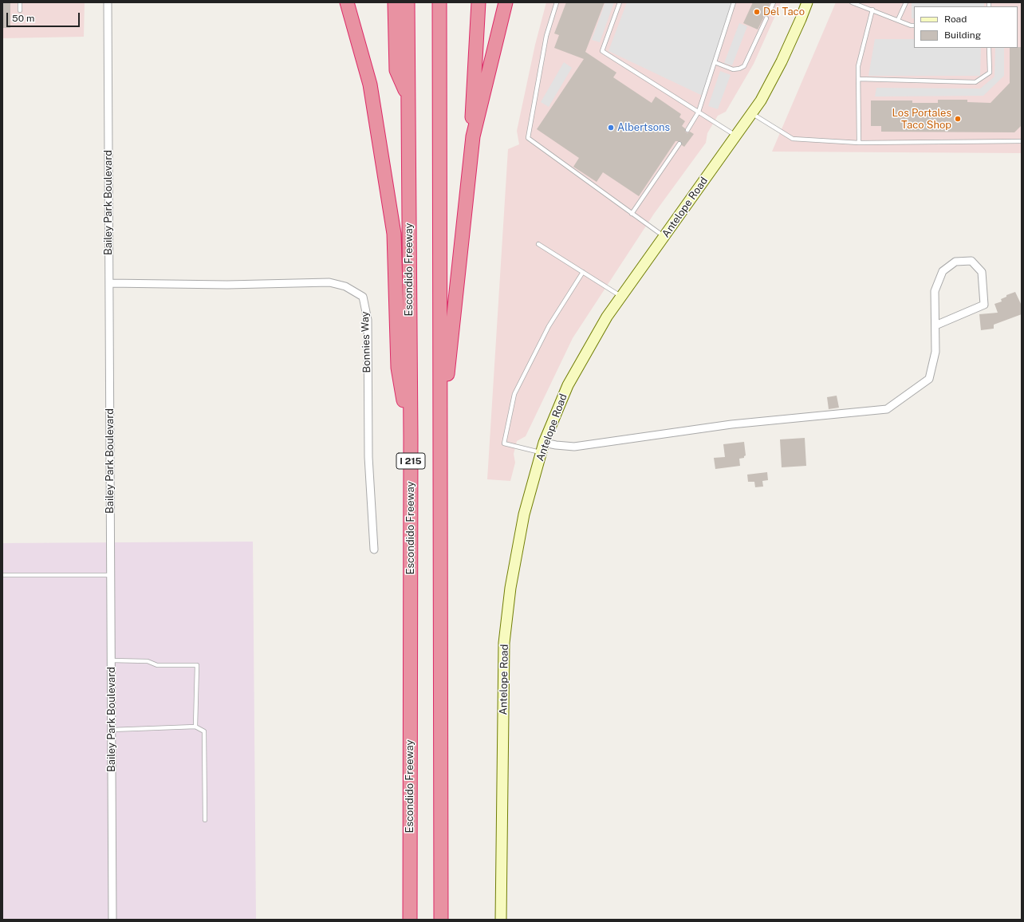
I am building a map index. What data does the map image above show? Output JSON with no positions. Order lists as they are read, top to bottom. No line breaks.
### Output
{"streets":{"highway":["Escondido Freeway","I 215"],"main road":["Antelope Road"],"street":["Bailey Park Boulevard","Bonnies Way"]},"crossings":[["Bailey Park Boulevard","Bonnies Way"]],"places":["Del Taco","Los Portales Taco Shop","Albertsons"],"legend":["Road","Building"],"scale_bar":"50 m"}
